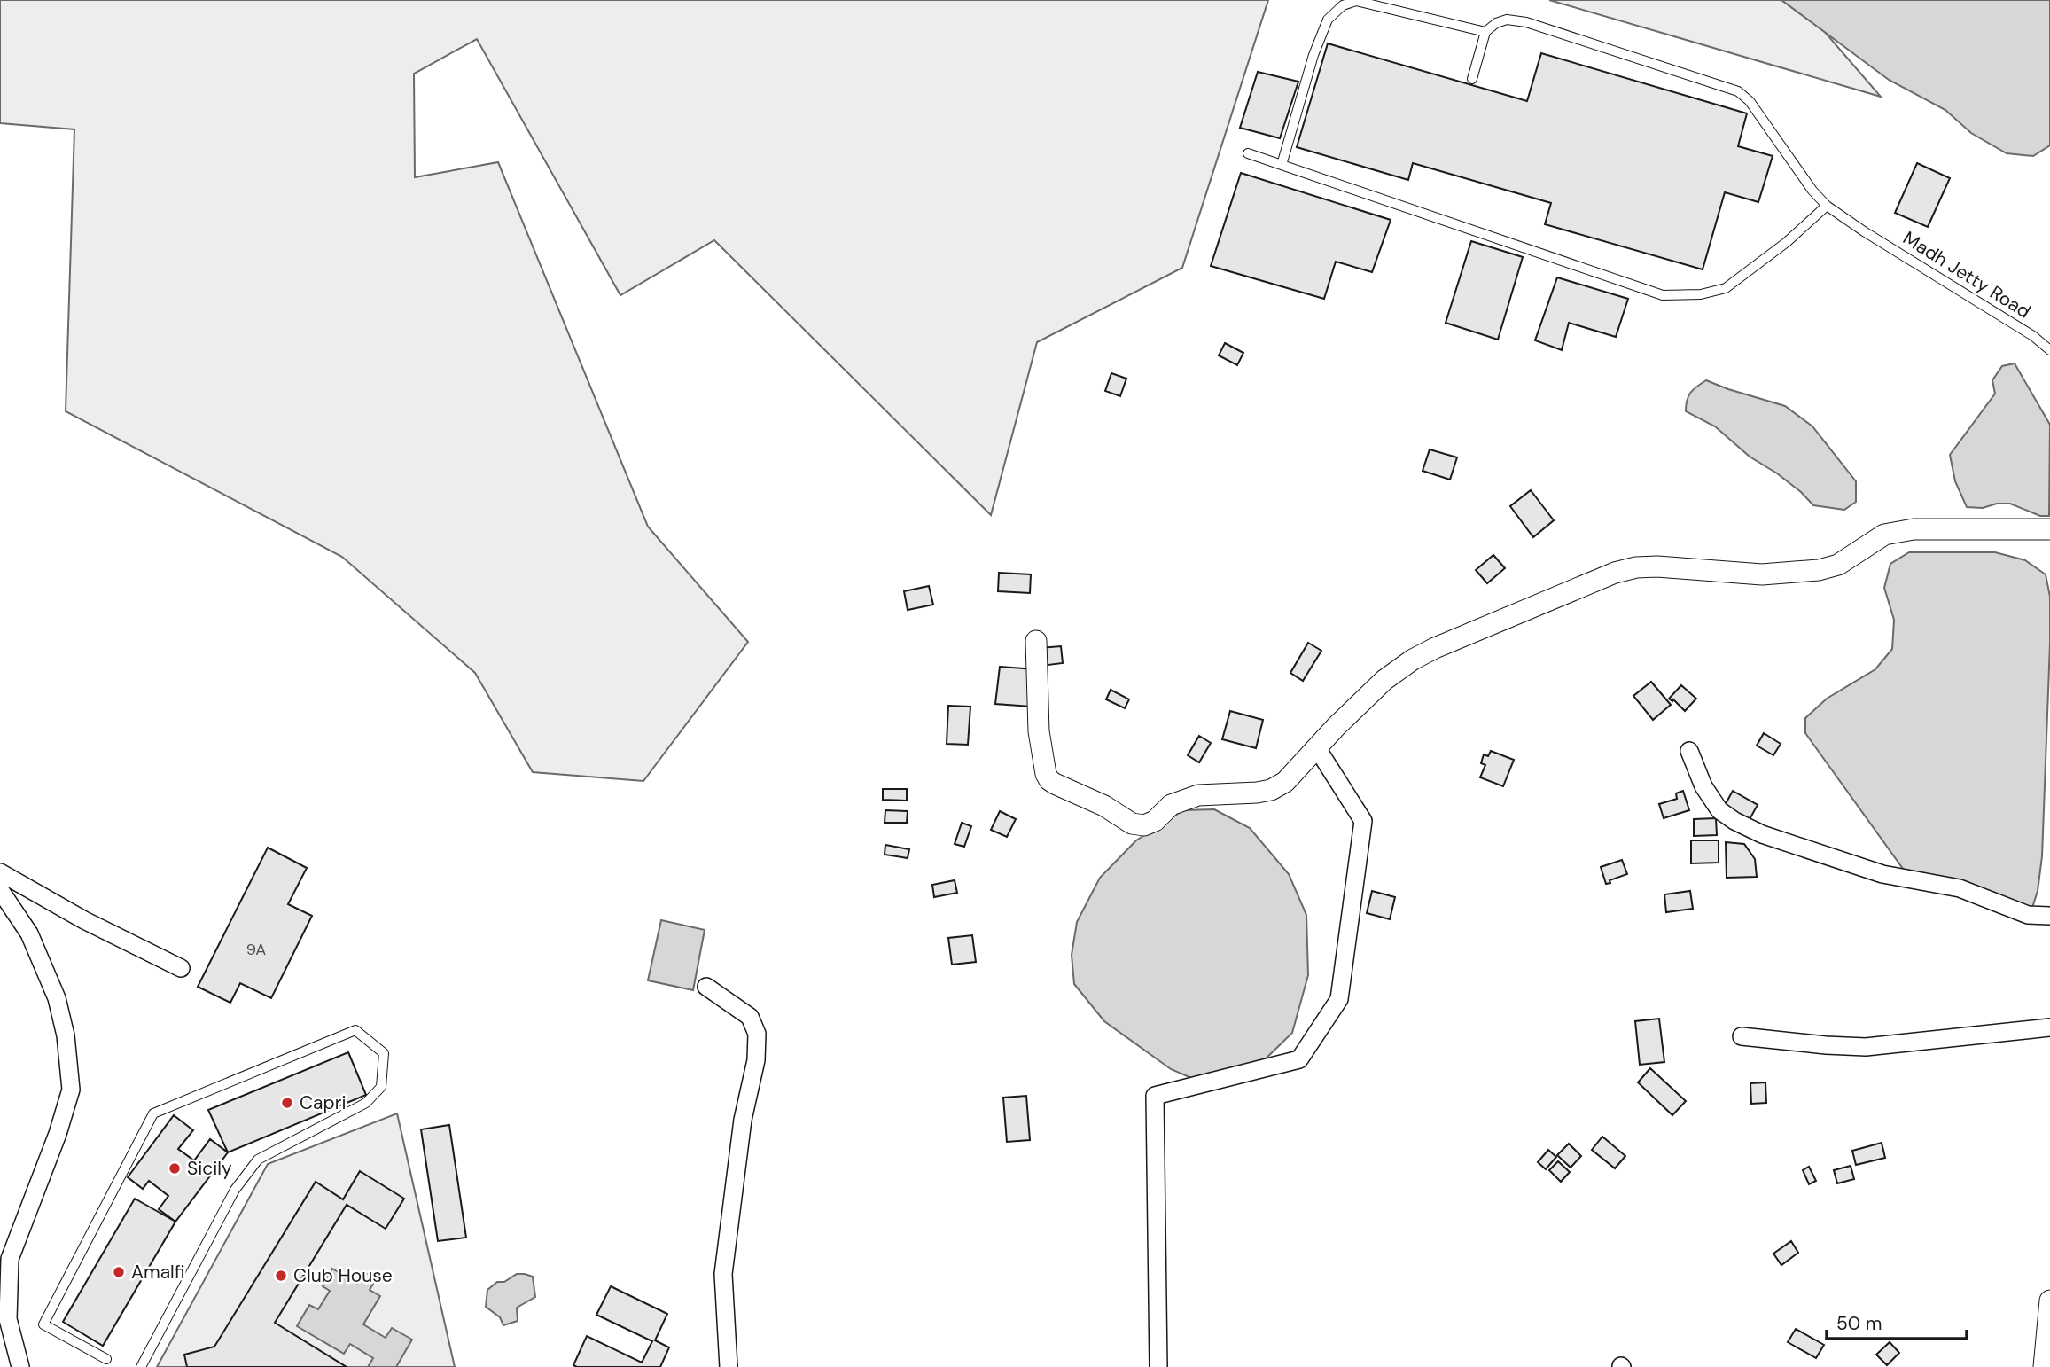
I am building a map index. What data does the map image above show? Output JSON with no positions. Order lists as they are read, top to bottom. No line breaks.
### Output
{"streets":{"lane":["Madh Jetty Road"]},"places":["Capri","Sicily","Amalfi","Club House"],"house_numbers":["9A"],"scale_bar":"50 m"}
